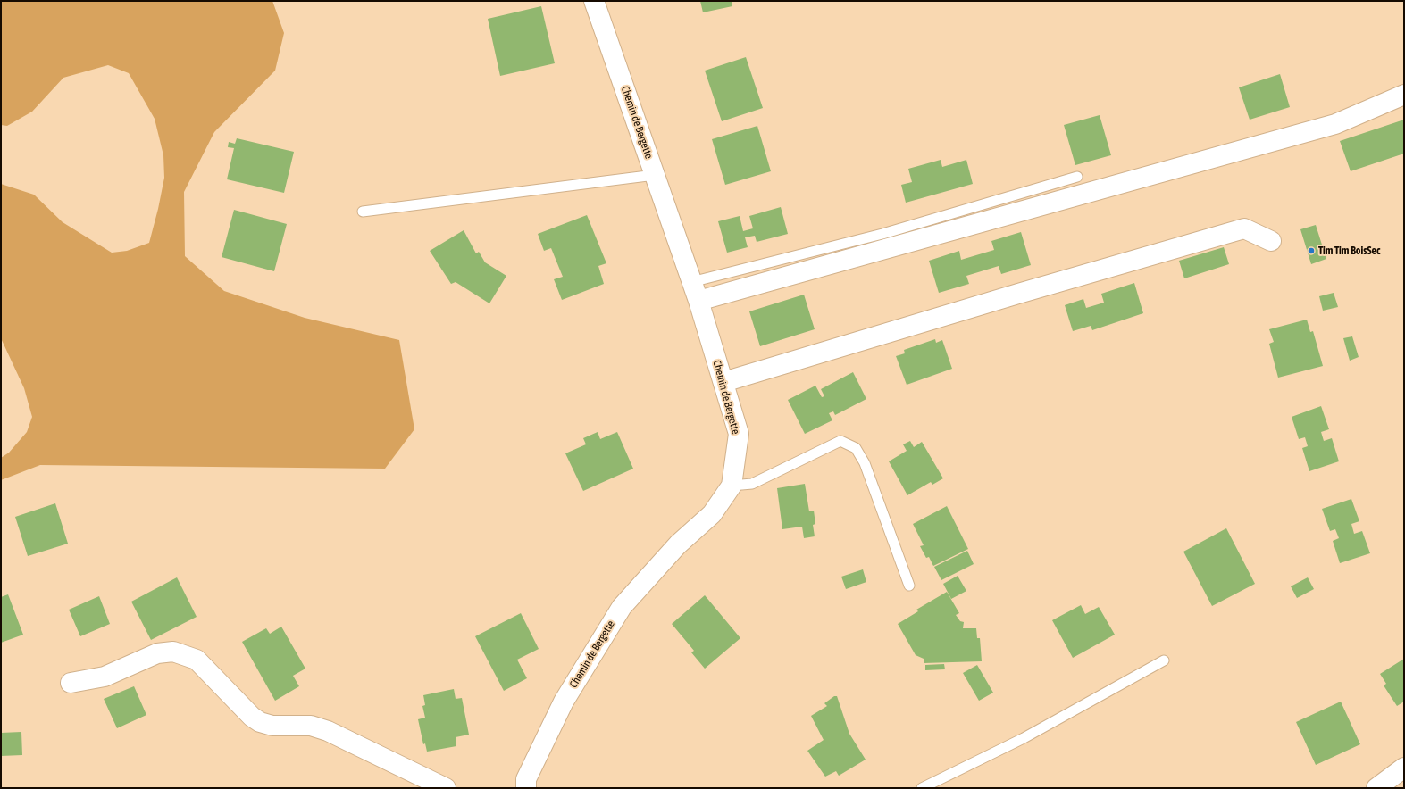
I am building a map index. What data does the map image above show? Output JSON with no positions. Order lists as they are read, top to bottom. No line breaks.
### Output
{"streets":{"street":["Chemin de Bergette"]},"places":["Tim Tim BoisSec"]}
